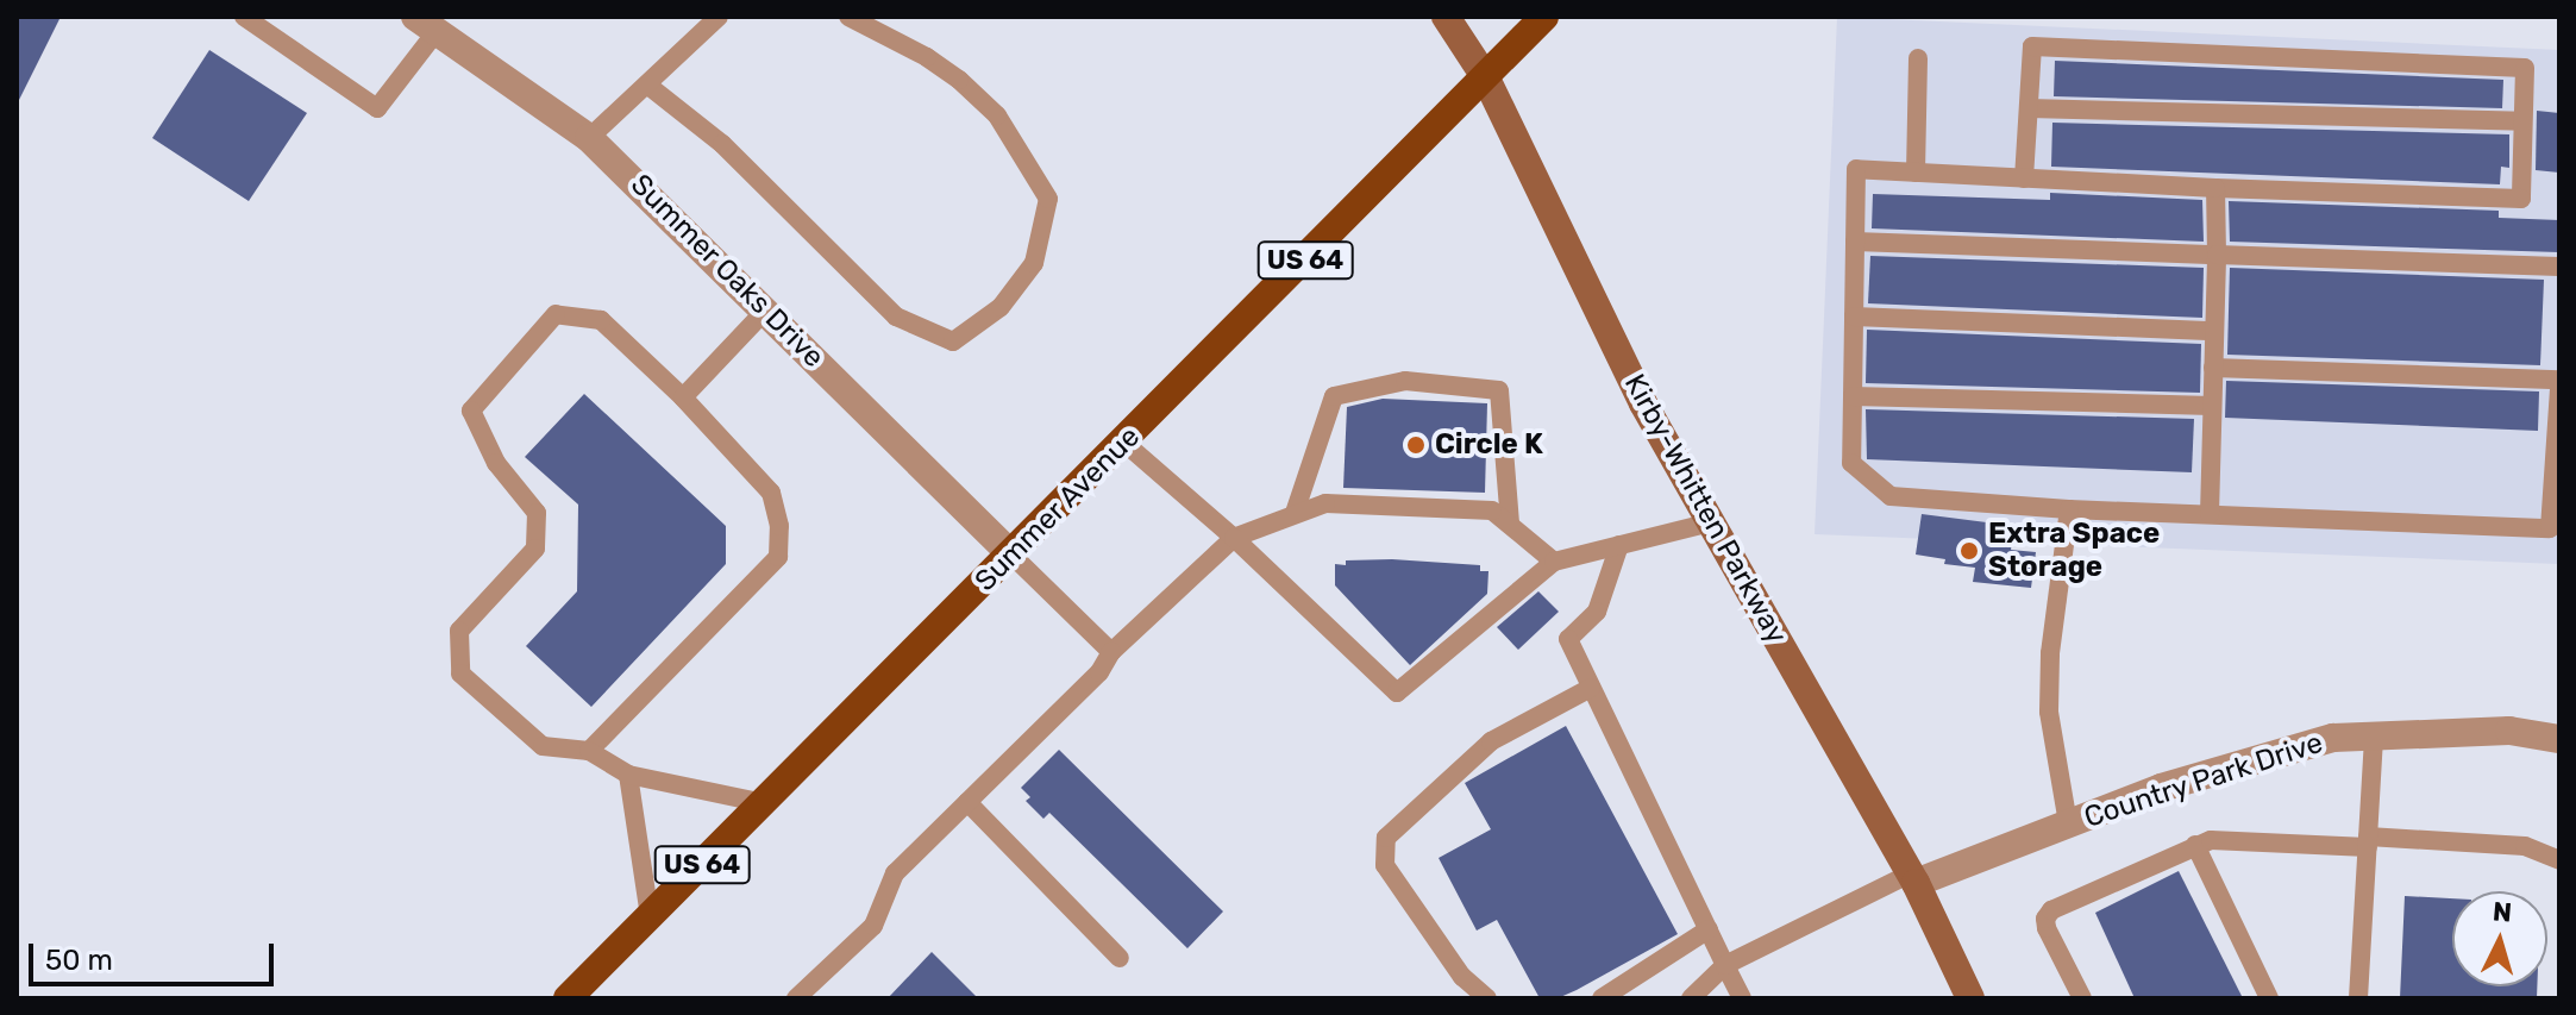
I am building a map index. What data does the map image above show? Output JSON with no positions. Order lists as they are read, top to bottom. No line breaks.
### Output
{"streets":{"main road":["US 64","Summer Avenue","Kirby-Whitten Parkway"],"street":["Summer Oaks Drive","Country Park Drive"]},"crossings":[["Summer Oaks Drive","Summer Avenue"],["Summer Avenue","Kirby-Whitten Parkway"],["Kirby-Whitten Parkway","Country Park Drive"]],"places":["Circle K","Extra Space Storage"],"scale_bar":"50 m","north":"top"}
